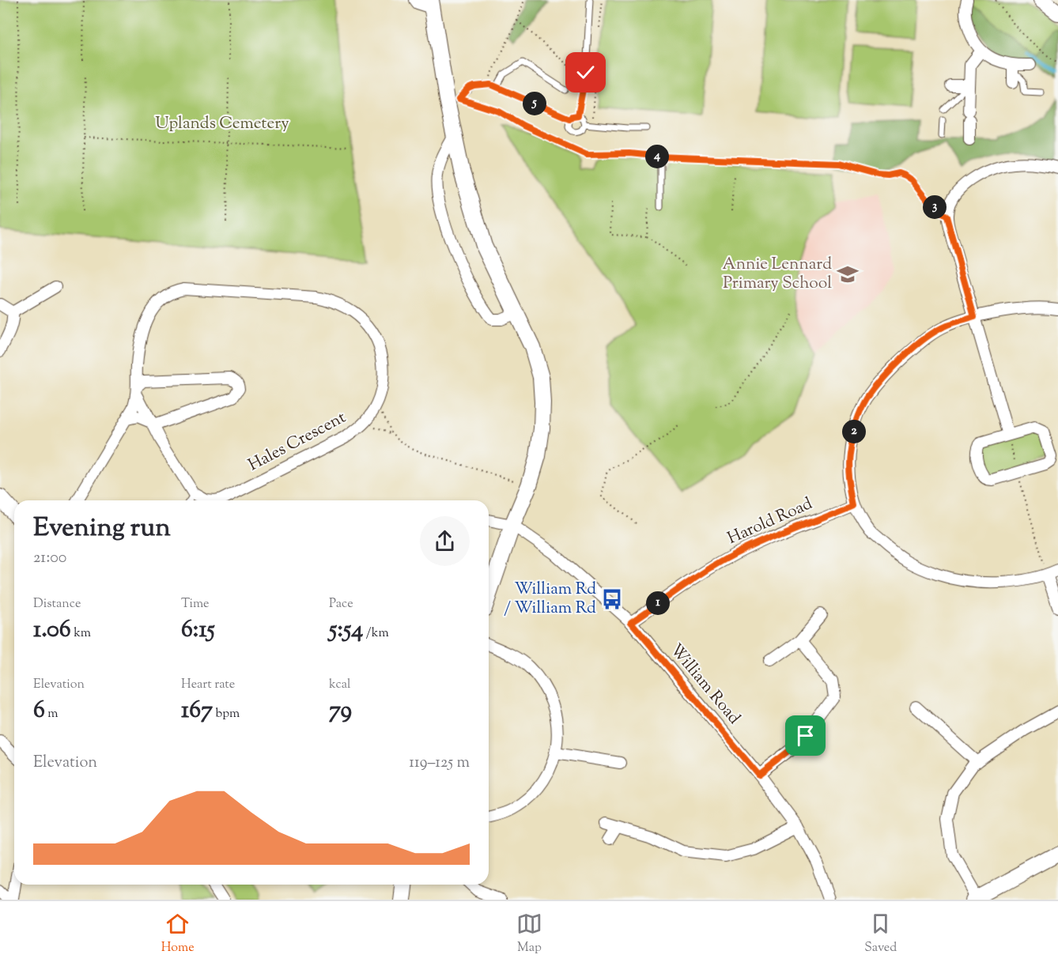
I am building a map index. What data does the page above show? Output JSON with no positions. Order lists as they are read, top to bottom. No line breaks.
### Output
{"streets":{"street":["Hales Crescent","Harold Road","William Road"]},"crossings":[["Harold Road","William Road"]],"parks":["Uplands Cemetery"],"places":{"school or university":["Annie Lennard Primary School"],"bus stop":["William Rd / William Rd"]},"page":{"pins":["5","4","3","2","1"],"heading":["Evening run","21:00"],"stats":[["Distance","1.06 km"],["Time","6:15"],["Pace","5:54 /km"],["Elevation","6 m"],["Heart rate","167 bpm"],["kcal","79"]],"chart":["Elevation","119–125 m"],"tabs":["Home","Map","Saved"]}}
